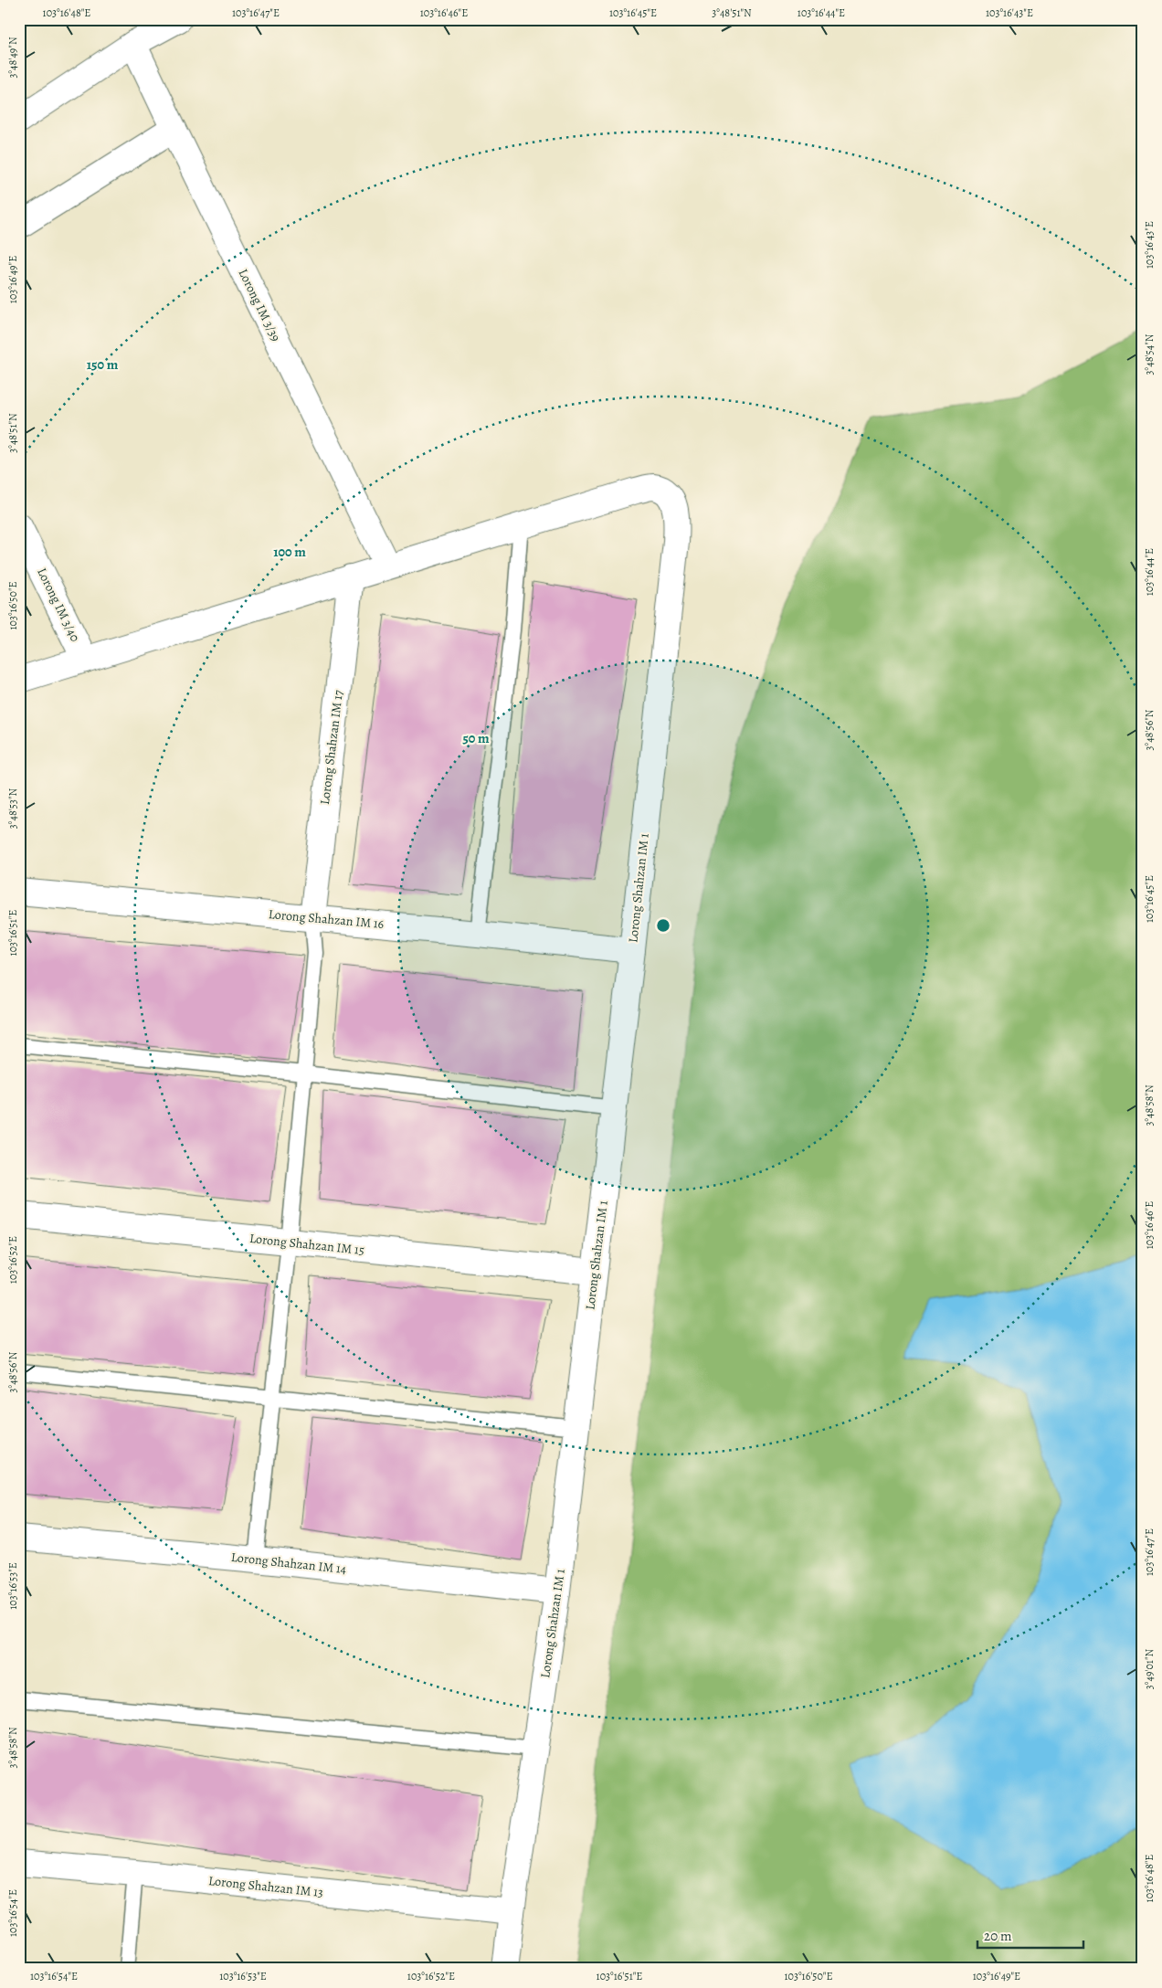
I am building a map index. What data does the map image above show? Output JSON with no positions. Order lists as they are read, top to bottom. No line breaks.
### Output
{"streets":{"street":["Lorong IM 3/39","Lorong IM 3/40","Lorong Shahzan IM 17","Lorong Shahzan IM 1","Lorong Shahzan IM 16","Lorong Shahzan IM 15","Lorong Shahzan IM 14","Lorong Shahzan IM 13"]},"crossings":[["Lorong Shahzan IM 17","Lorong Shahzan IM 16"],["Lorong Shahzan IM 1","Lorong Shahzan IM 16"],["Lorong Shahzan IM 1","Lorong Shahzan IM 15"],["Lorong Shahzan IM 1","Lorong Shahzan IM 14"],["Lorong Shahzan IM 1","Lorong Shahzan IM 13"]],"scale_bar":"20 m","coordinates":["103°16'48\"E","103°16'47\"E","103°16'46\"E","103°16'45\"E","3°48'51\"N","103°16'44\"E","103°16'43\"E","3°48'49\"N","103°16'49\"E","3°48'54\"N","103°16'50\"E","3°48'56\"N","3°48'53\"N","103°16'51\"E","3°48'58\"N","103°16'52\"E","103°16'53\"E","3°49'01\"N","103°16'54\"E"],"rings":["150 m","100 m","50 m"]}
